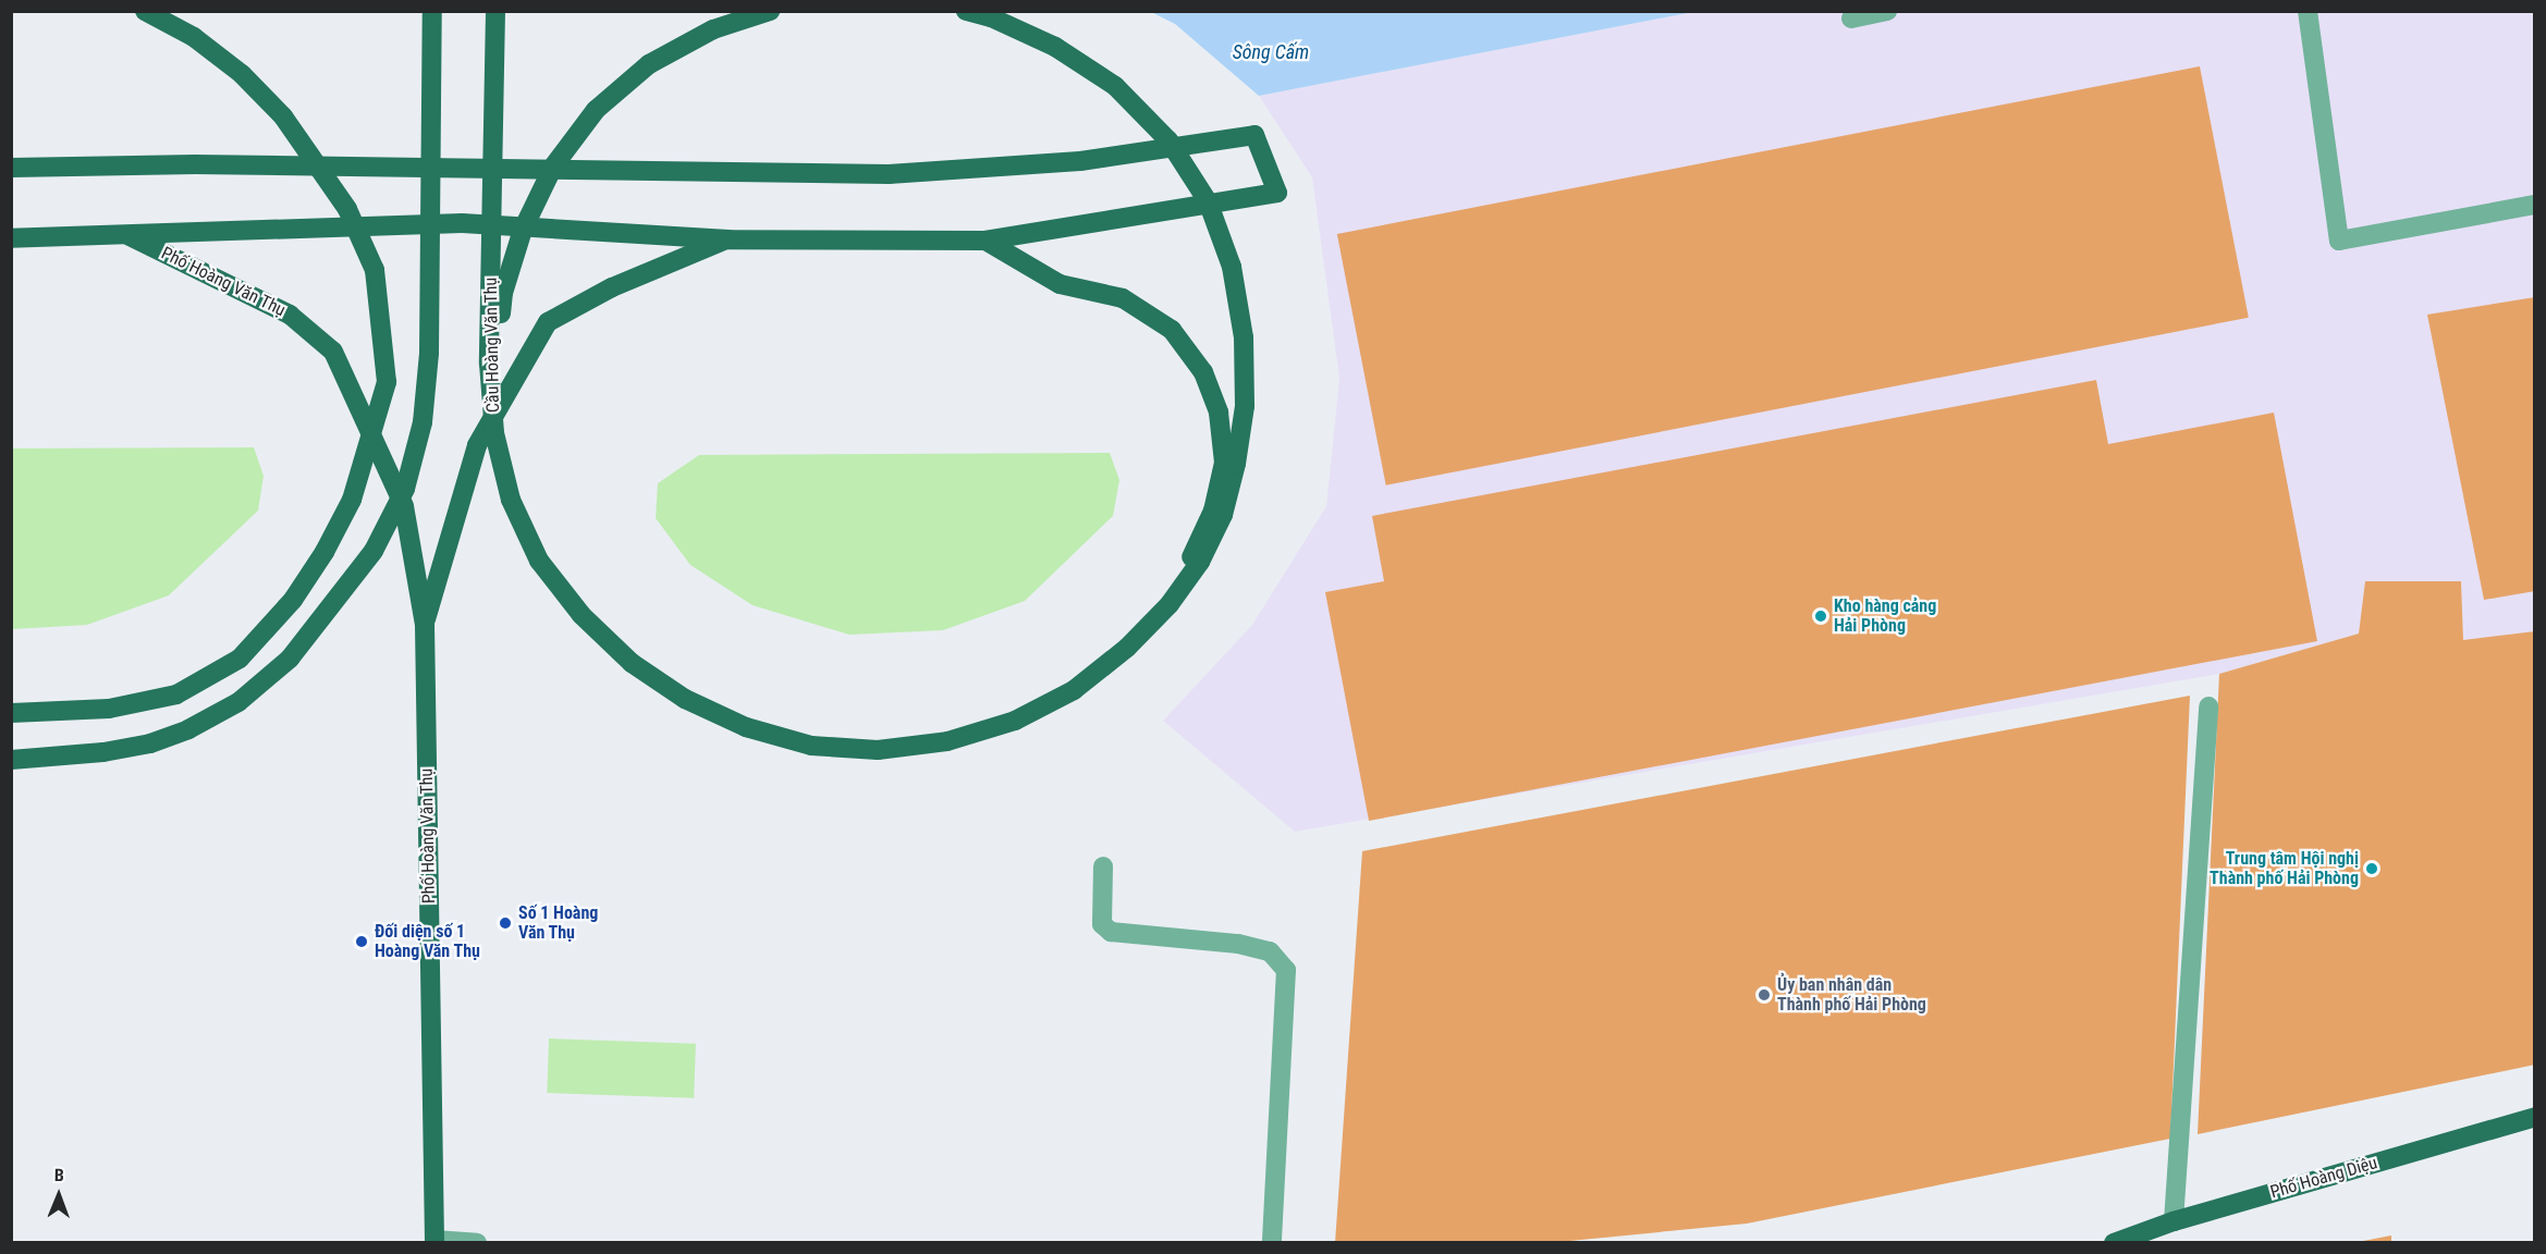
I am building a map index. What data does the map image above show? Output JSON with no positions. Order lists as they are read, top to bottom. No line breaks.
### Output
{"streets":{"main road":["Phố Hoàng Văn Thụ","Cầu Hoàng Văn Thụ","Phố Hoàng Diệu"]},"water":["Sông Cấm"],"places":["Kho hàng cảng Hải Phòng","Trung tâm Hội nghị Thành phố Hải Phòng","Số 1 Hoàng Văn Thụ","Đối diện số 1 Hoàng Văn Thụ","Ủy ban nhân dân Thành phố Hải Phòng"],"north":"top"}
